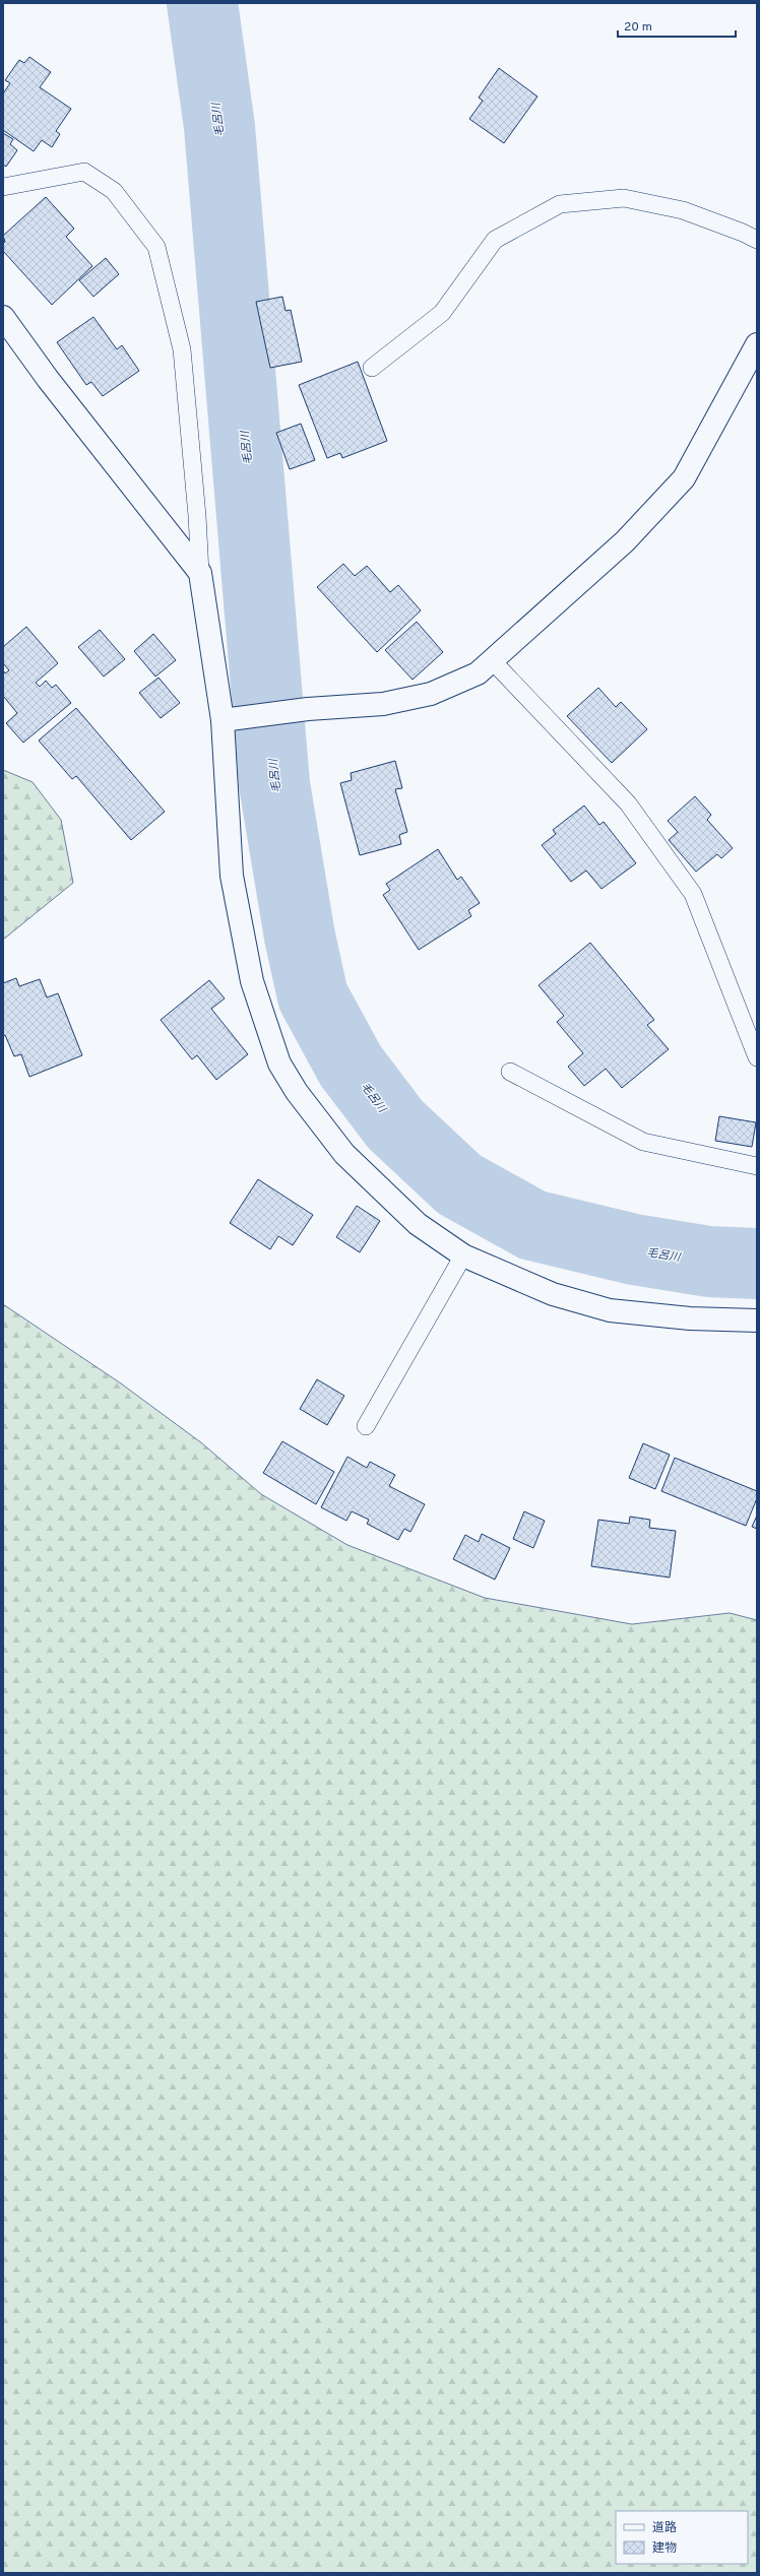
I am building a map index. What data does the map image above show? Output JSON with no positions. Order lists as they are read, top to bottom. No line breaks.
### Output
{"water":["毛呂川"],"legend":["道路","建物"],"scale_bar":"20 m"}
